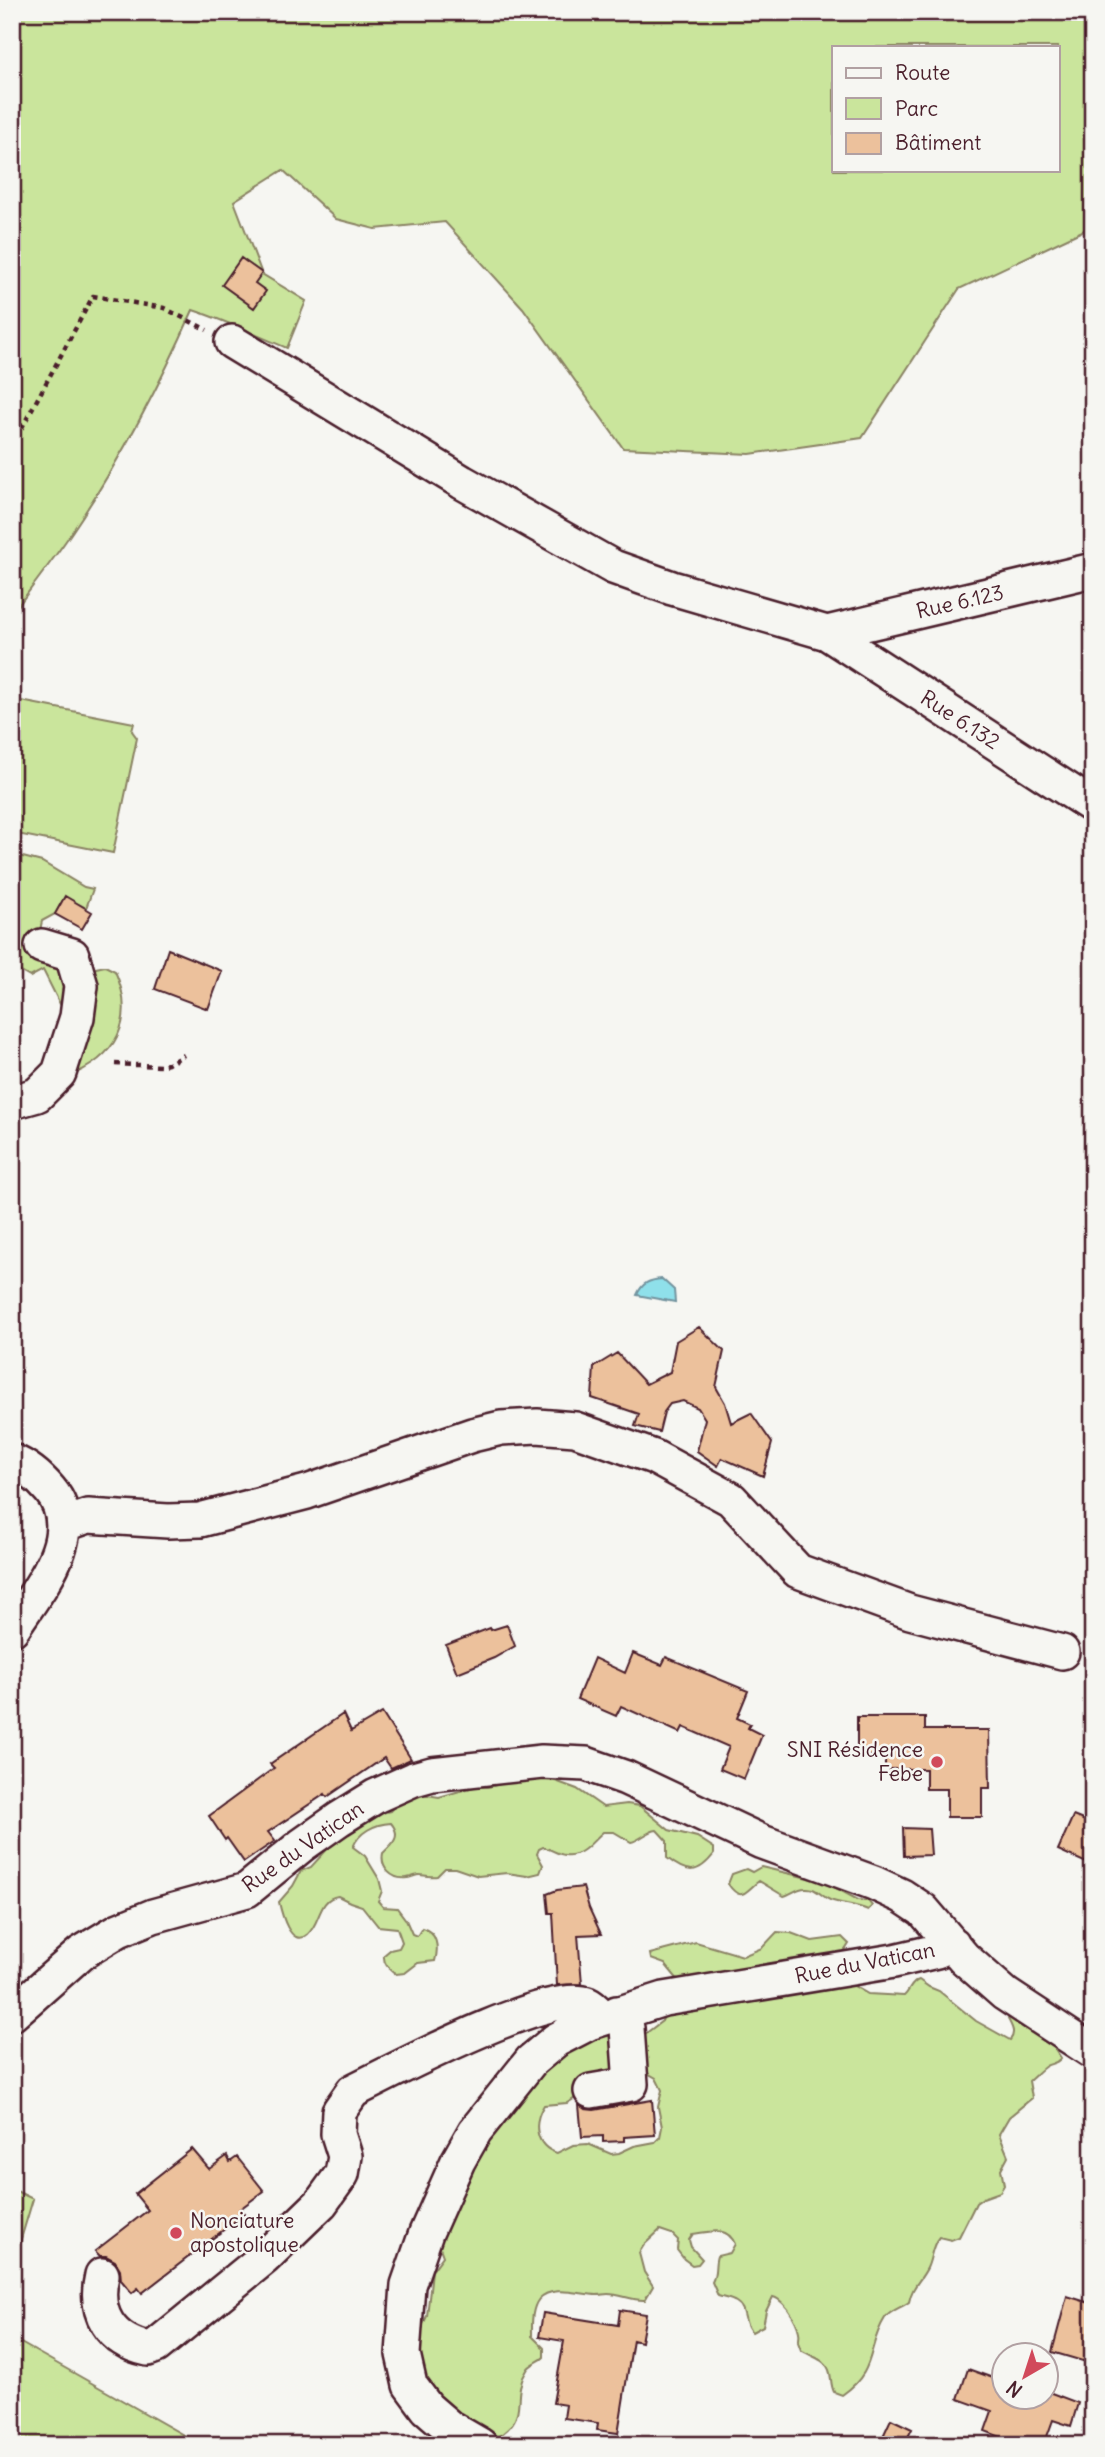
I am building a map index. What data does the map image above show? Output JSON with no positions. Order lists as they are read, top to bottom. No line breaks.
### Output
{"streets":{"street":["Rue 6.123","Rue 6.132","Rue du Vatican"]},"crossings":[["Rue 6.123","Rue 6.132"]],"places":["SNI Résidence Febe","Nonciature apostolique"],"legend":["Route","Parc","Bâtiment"],"north":"bottom left"}
